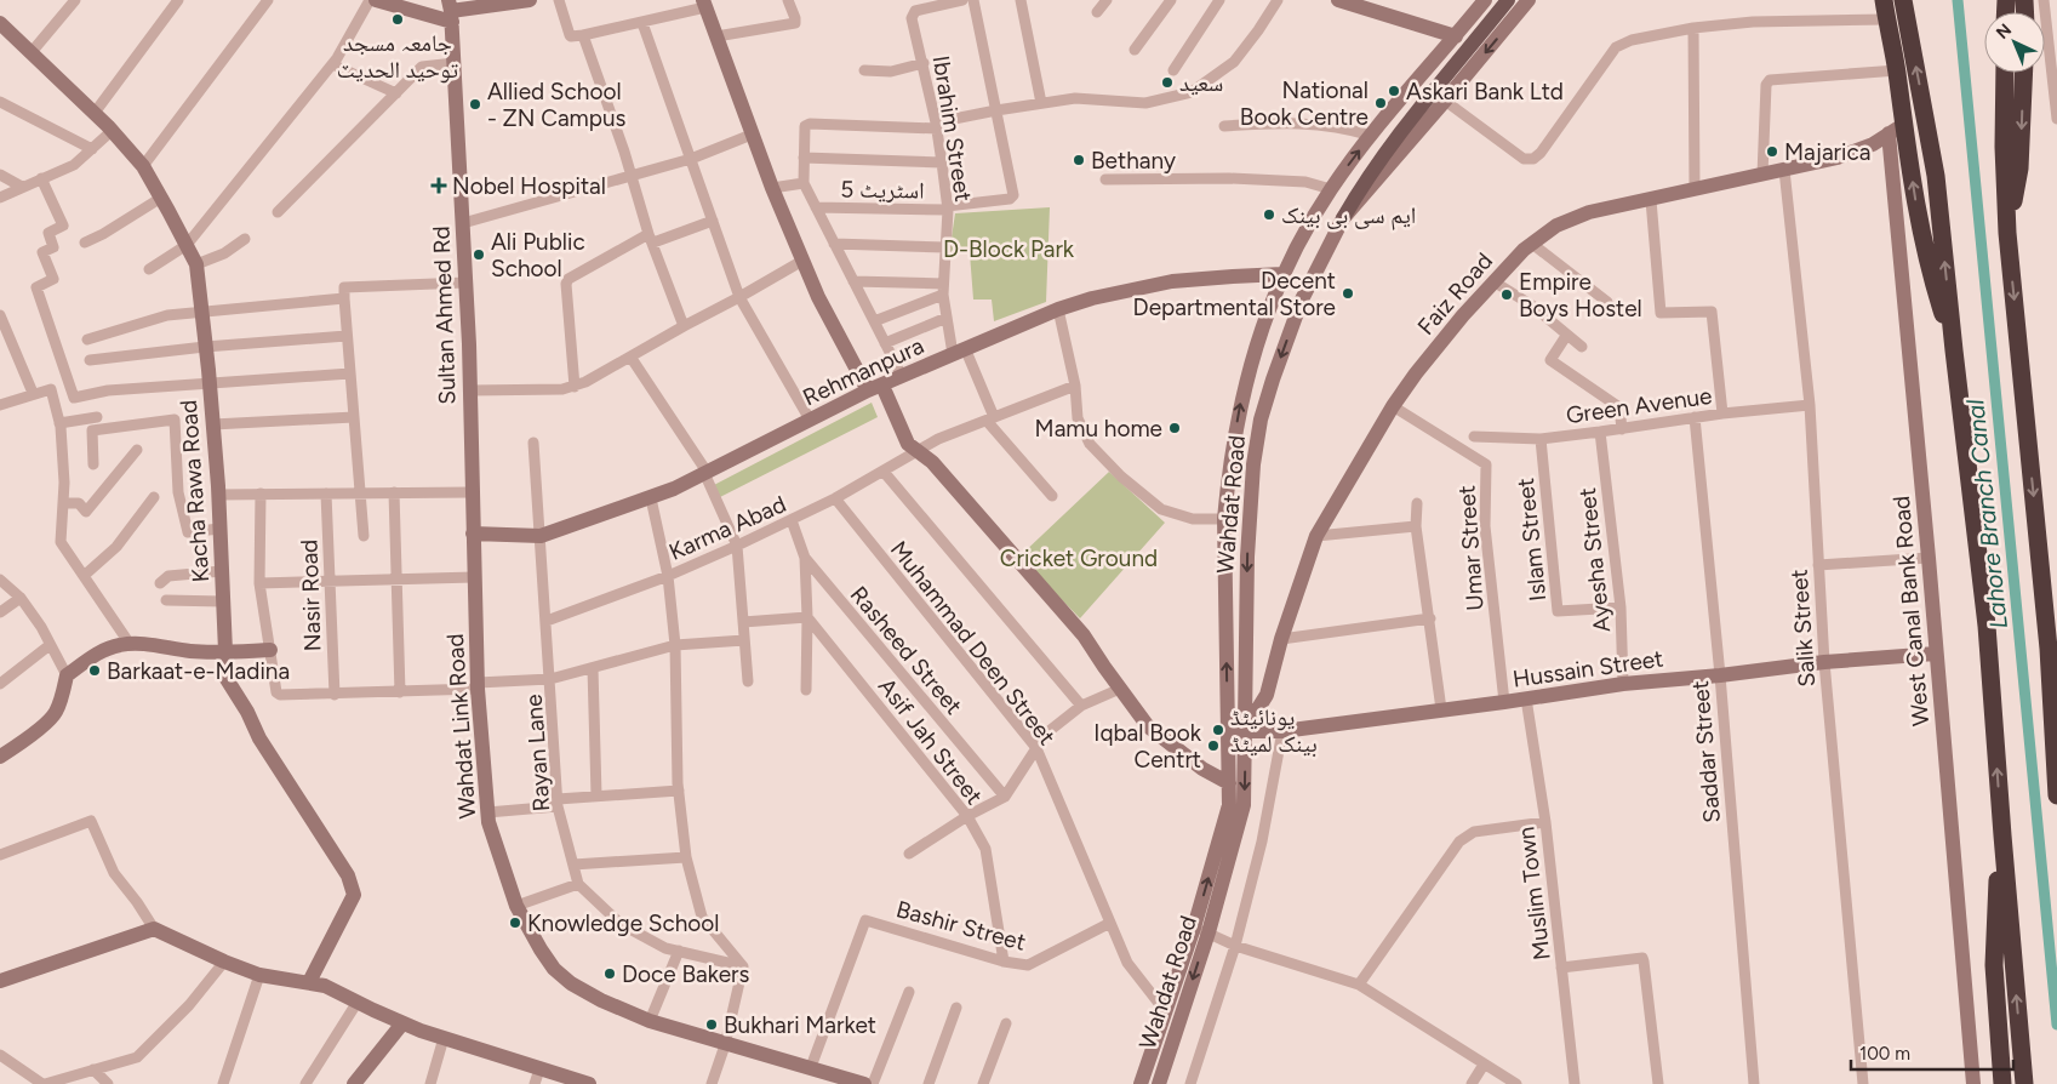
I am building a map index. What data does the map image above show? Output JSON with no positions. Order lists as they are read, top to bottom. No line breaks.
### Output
{"streets":{"street":["Ibrahim Street","اسٹریٹ 5","Faiz Road","Sultan Ahmed Rd","Rehmanpura","Green Avenue","Kacha Rawa Road","Wahdat Road","Karma Abad","Islam Street","Umar Street","Ayesha Street","Nasir Road","West Canal Bank Road","Salik Street","Muhammad Deen Street","Rasheed Street","Hussain Street","Wahdat Link Road","Asif Jah Street","Saddar Street","Rayan Lane","Muslim Town","Bashir Street"]},"crossings":[["Ibrahim Street","اسٹریٹ 5"],["Ibrahim Street","Rehmanpura"],["Ibrahim Street","Karma Abad"],["Faiz Road","Wahdat Road"],["Faiz Road","Umar Street"],["Faiz Road","West Canal Bank Road"],["Faiz Road","Salik Street"],["Faiz Road","Hussain Street"],["Sultan Ahmed Rd","Rehmanpura"],["Sultan Ahmed Rd","Wahdat Link Road"],["Rehmanpura","Wahdat Road"],["Rehmanpura","Wahdat Link Road"],["Rehmanpura","Rayan Lane"],["Green Avenue","Islam Street"],["Green Avenue","Ayesha Street"],["Green Avenue","Salik Street"],["Green Avenue","Saddar Street"],["Wahdat Road","Muhammad Deen Street"],["Wahdat Road","Hussain Street"],["Karma Abad","Muhammad Deen Street"],["Karma Abad","Rasheed Street"],["Karma Abad","Rayan Lane"],["Islam Street","Ayesha Street"],["Umar Street","Hussain Street"],["Ayesha Street","Hussain Street"],["West Canal Bank Road","Hussain Street"],["Salik Street","Hussain Street"],["Muhammad Deen Street","Bashir Street"],["Hussain Street","Saddar Street"],["Hussain Street","Muslim Town"],["Wahdat Link Road","Bashir Street"],["Asif Jah Street","Bashir Street"]],"water":["Lahore Branch Canal"],"parks":["D-Block Park","Cricket Ground"],"places":{"other":["جامعہ مسجد توحید الحدیٽ","سعید","Askari Bank Ltd","National Book Centre","Allied School - ZN Campus","Majarica","Bethany","ایم سی بی بینک","Ali Public School","Decent Departmental Store","Empire Boys Hostel","Mamu home","Barkaat-e-Madina","یونائیٹڈ بینک لمیٹڈ","Iqbal Book Centrt","Knowledge School","Doce Bakers","Bukhari Market"],"health":["Nobel Hospital"]},"scale_bar":"100 m","north":"top left"}
